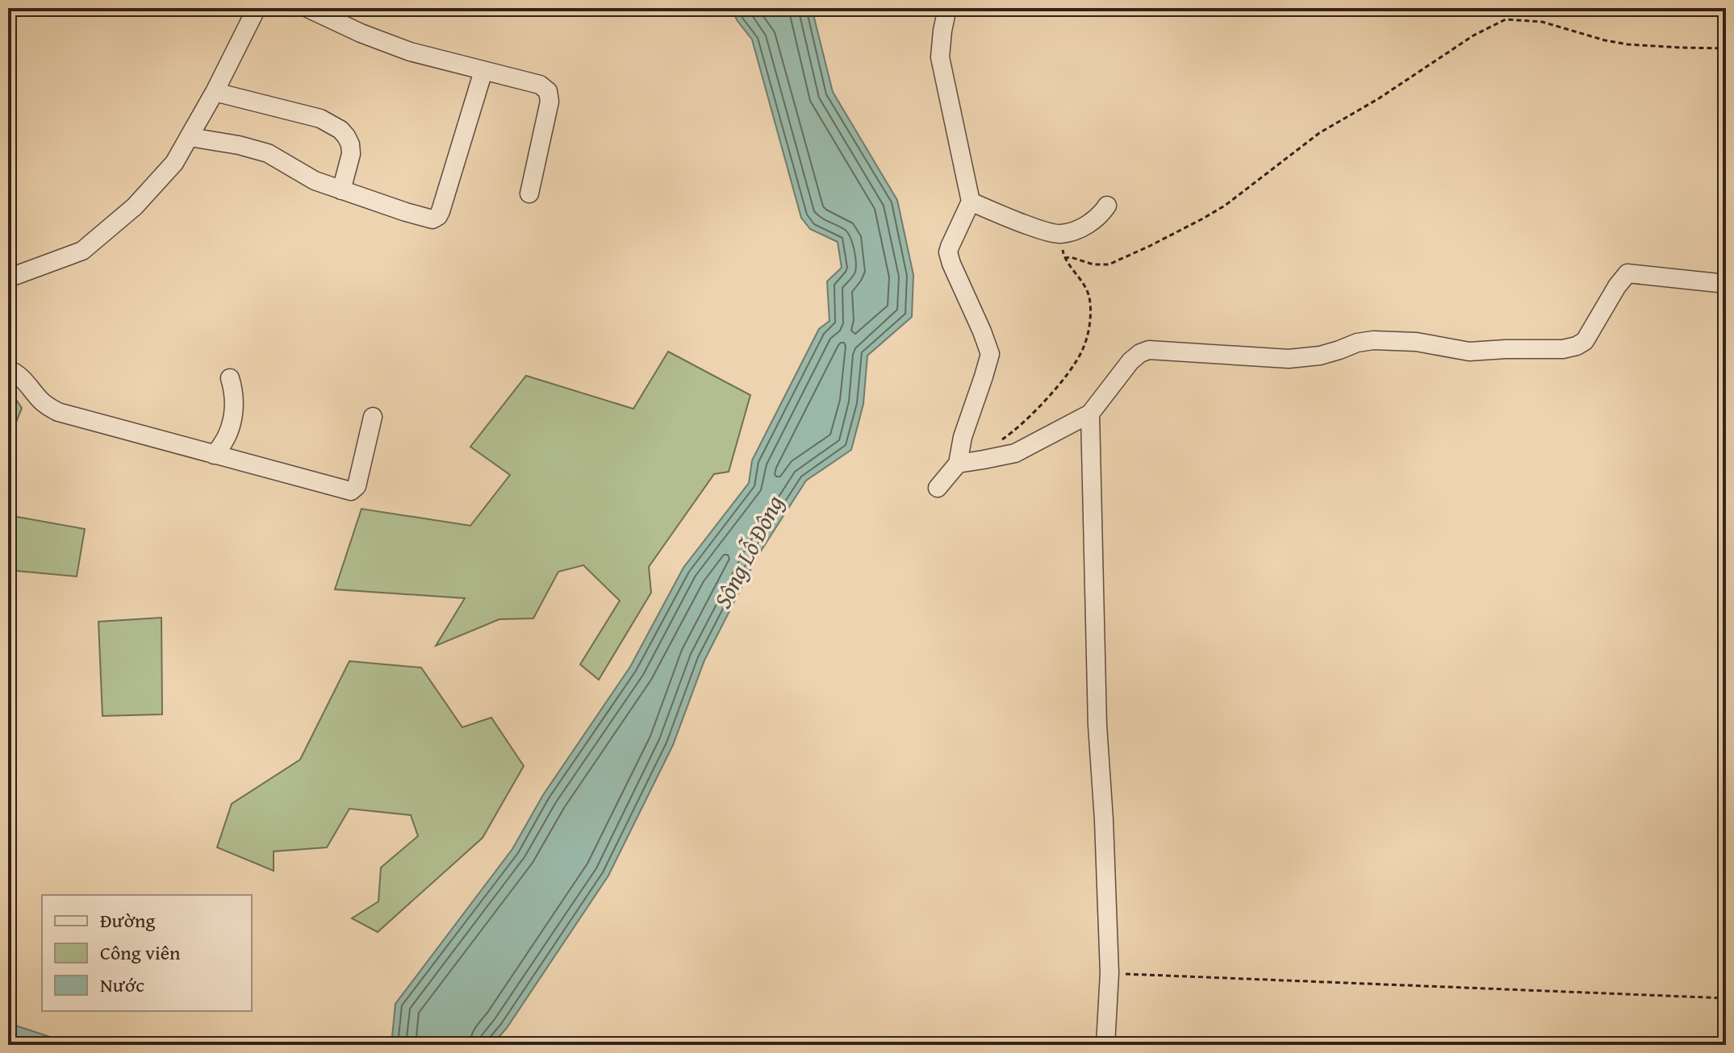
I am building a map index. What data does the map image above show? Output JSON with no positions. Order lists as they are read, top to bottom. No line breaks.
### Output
{"water":["Sông Lỗ Đông"],"legend":["Đường","Công viên","Nước"]}
